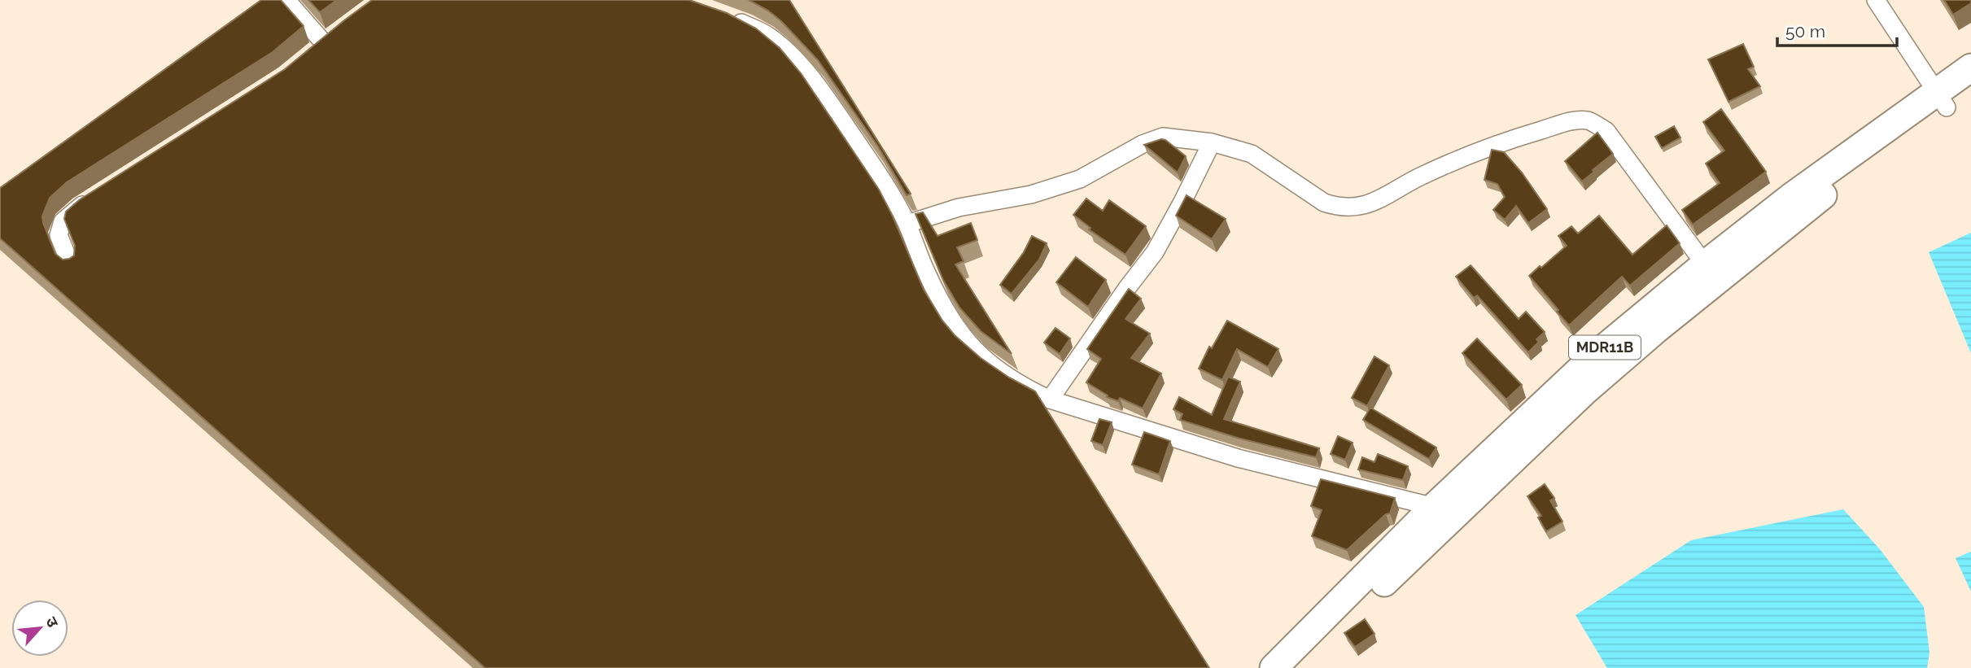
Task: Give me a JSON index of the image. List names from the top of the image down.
{
  "streets": {
    "main road": ["MDR11B"]
  },
  "scale_bar": "50 m",
  "north": "top right"
}
